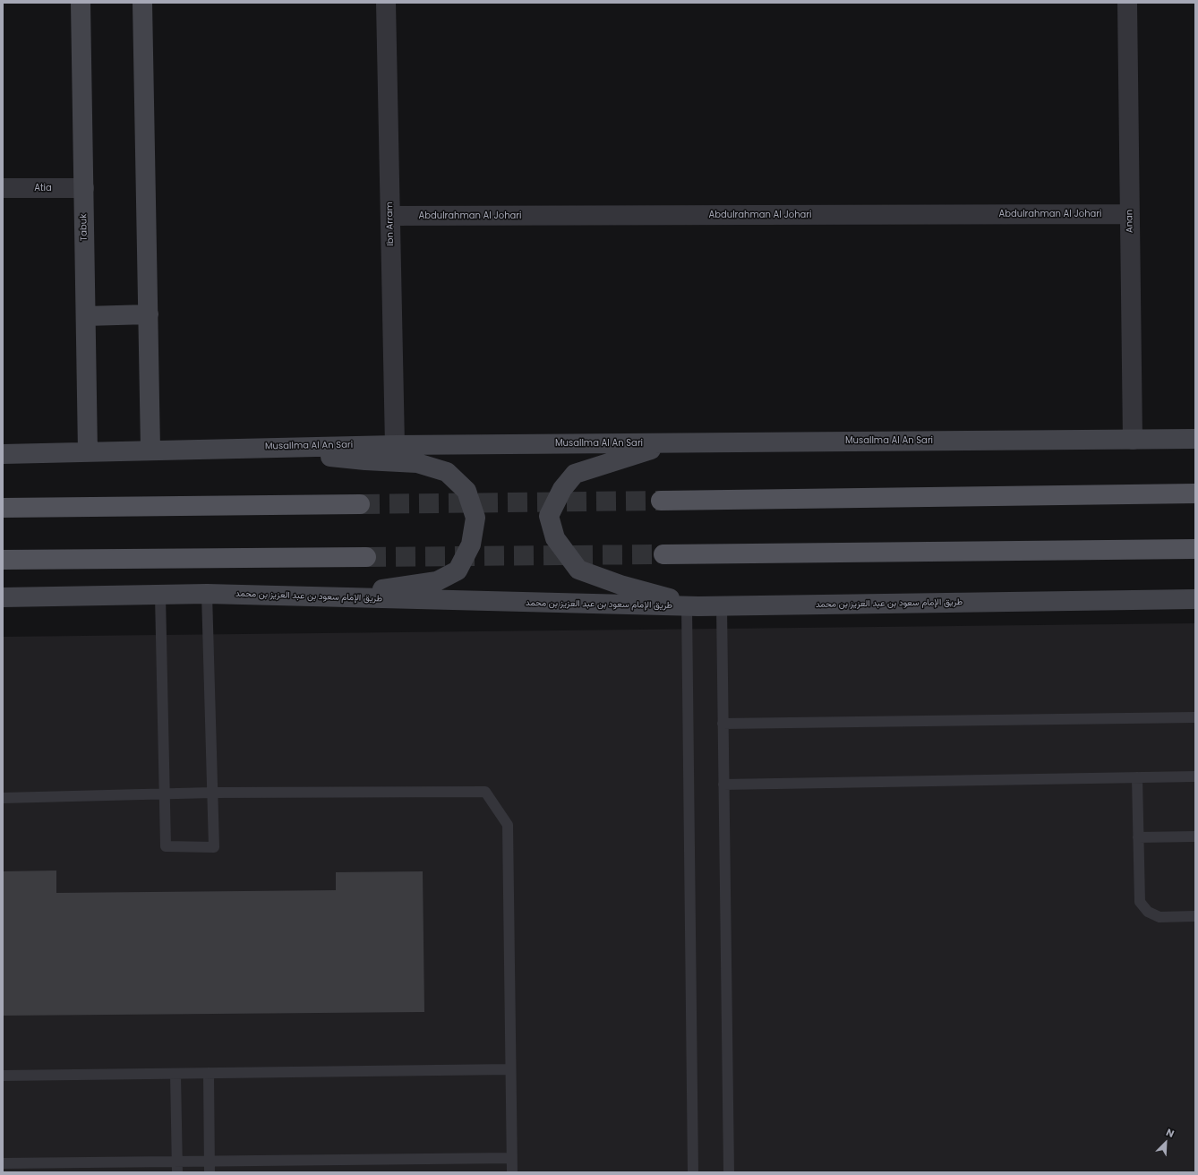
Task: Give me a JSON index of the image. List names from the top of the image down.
{
  "streets": {
    "street": [
      "Atia",
      "Abdulrahman Al Johari",
      "Anan",
      "Ibn Arram",
      "Tabuk",
      "Musallma Al An Sari",
      "طريق الإمام سعود بن عبد العزيز بن محمد"
    ]
  },
  "crossings": [
    ["Atia", "Tabuk"],
    ["Abdulrahman Al Johari", "Anan"],
    ["Abdulrahman Al Johari", "Ibn Arram"],
    ["Anan", "Musallma Al An Sari"],
    ["Ibn Arram", "Musallma Al An Sari"],
    ["Tabuk", "Musallma Al An Sari"]
  ],
  "north": "top right"
}
